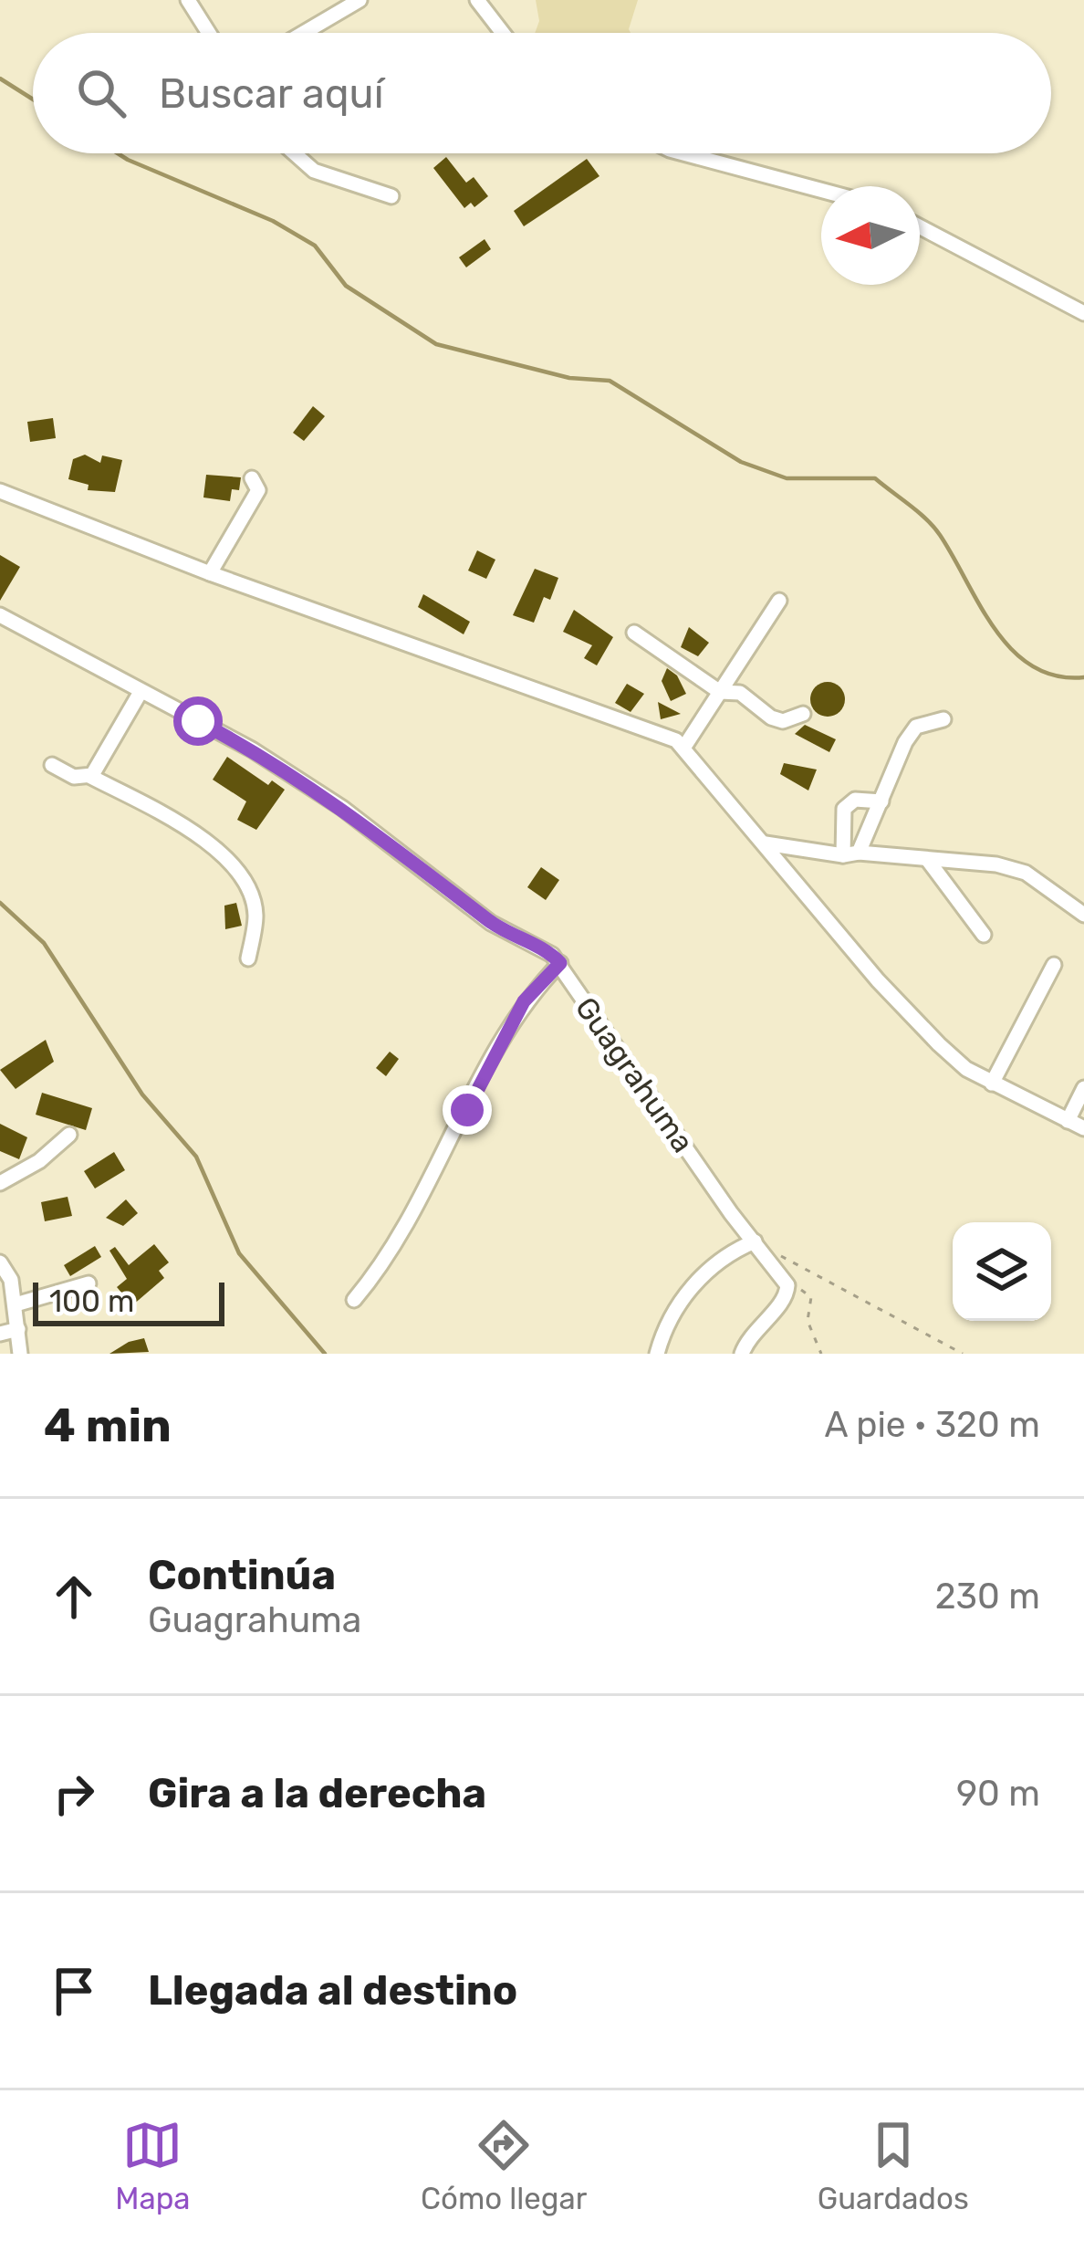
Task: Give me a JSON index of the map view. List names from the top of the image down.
{
  "streets": {
    "street": ["Guagrahuma"]
  },
  "scale_bar": "100 m",
  "north": "left",
  "page": {
    "search": "Buscar aquí",
    "scale": "100 m",
    "heading": ["4 min", "A pie · 320 m"],
    "list": [
      ["Continúa", "Guagrahuma", "230 m"],
      ["Gira a la derecha", "90 m"],
      "Llegada al destino"
    ],
    "nav": ["Mapa", "Cómo llegar", "Guardados"]
  }
}
